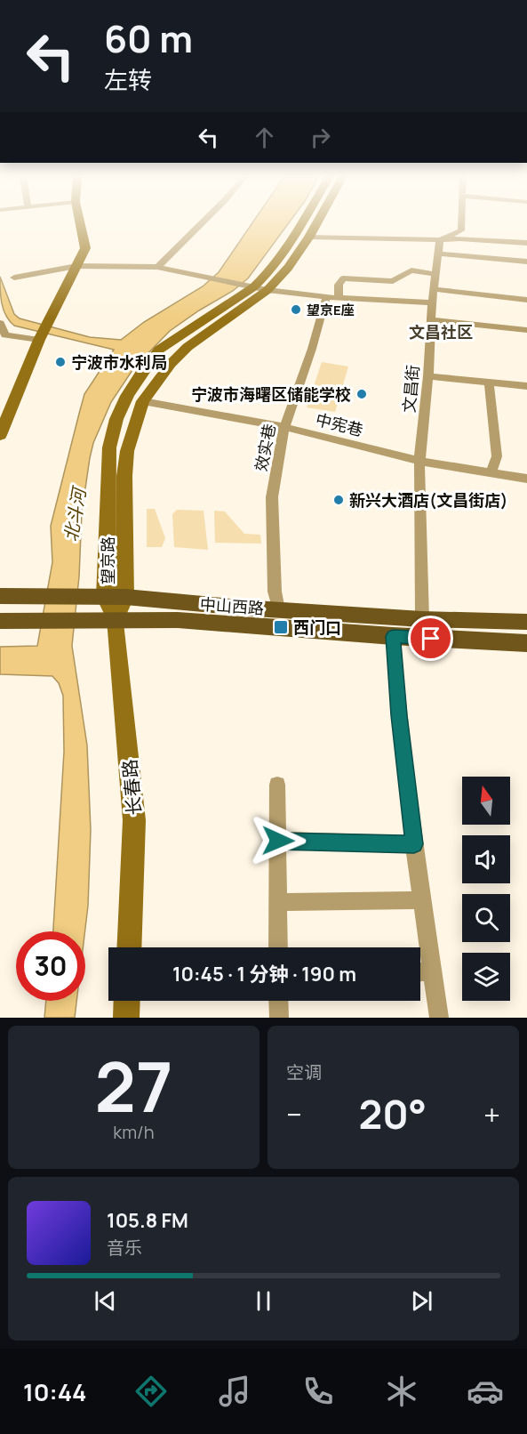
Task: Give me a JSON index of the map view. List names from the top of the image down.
{
  "streets": {
    "main road": ["望京路", "中山西路", "长春路"],
    "street": ["文昌街", "中宪巷", "效实巷"]
  },
  "crossings": [
    ["文昌街", "中宪巷"],
    ["文昌街", "中山西路"],
    ["中宪巷", "效实巷"],
    ["中宪巷", "望京路"],
    ["效实巷", "中山西路"],
    ["望京路", "中山西路"],
    ["望京路", "长春路"],
    ["中山西路", "长春路"]
  ],
  "districts": ["文昌社区"],
  "water": ["北斗河"],
  "places": {
    "other": [
      "望京E座",
      "宁波市水利局",
      "宁波市海曙区储能学校",
      "新兴大酒店(文昌街店)"
    ],
    "transit": ["西门口"]
  },
  "north": "top",
  "page": {
    "turn": ["60 m", "左转"],
    "limit": "30",
    "trip": "10:45 · 1 分钟 · 190 m",
    "tile": [
      ["27", "km/h"],
      "空调"
    ],
    "heat": ["−", "20°", "+"],
    "song": ["105.8 FM", "音乐"],
    "tabs": "10:44"
  }
}
